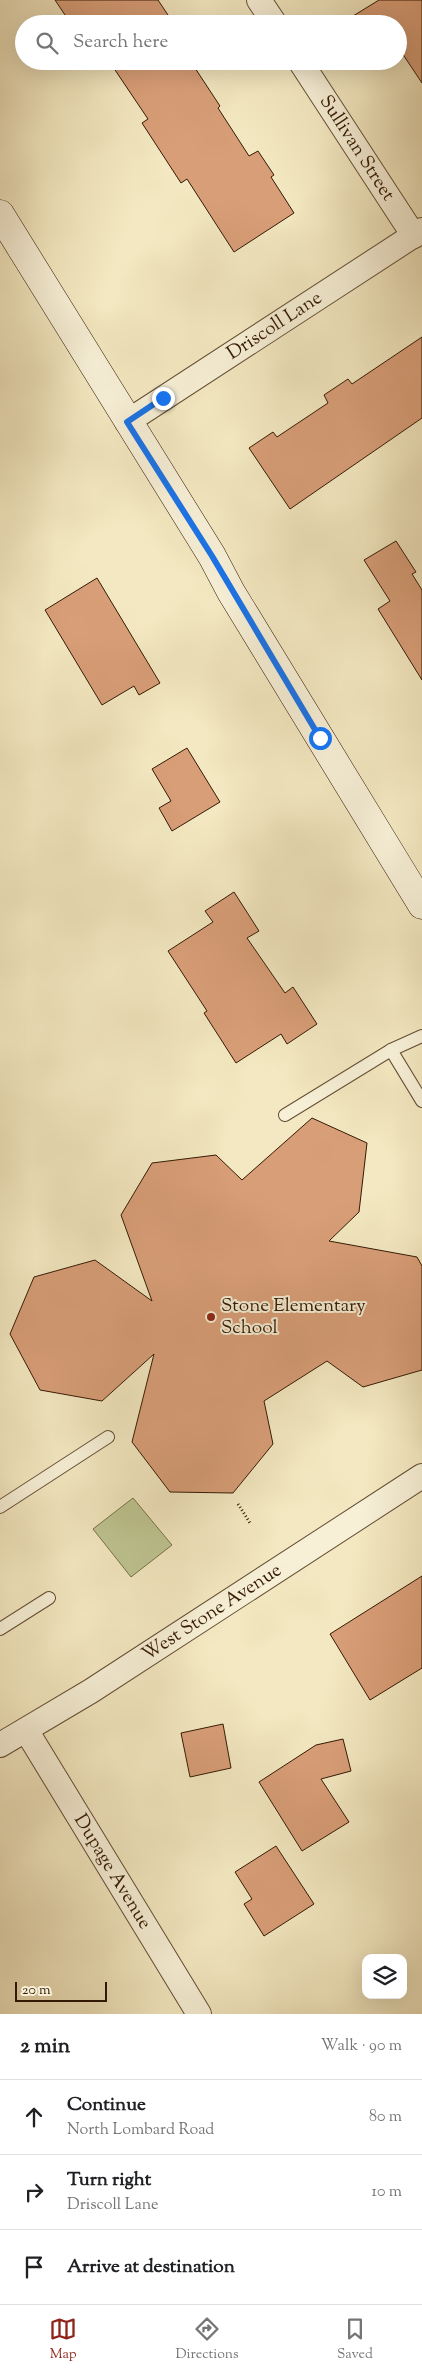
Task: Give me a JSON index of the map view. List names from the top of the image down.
{
  "streets": {
    "street": [
      "Sullivan Street",
      "Driscoll Lane",
      "West Stone Avenue",
      "Dupage Avenue"
    ]
  },
  "crossings": [
    ["Sullivan Street", "Driscoll Lane"],
    ["West Stone Avenue", "Dupage Avenue"]
  ],
  "places": ["Stone Elementary School"],
  "scale_bar": "20 m",
  "page": {
    "search": "Search here",
    "scale": "20 m",
    "heading": ["2 min", "Walk · 90 m"],
    "list": [
      ["Continue", "North Lombard Road", "80 m"],
      ["Turn right", "Driscoll Lane", "10 m"],
      "Arrive at destination"
    ],
    "nav": ["Map", "Directions", "Saved"]
  }
}
